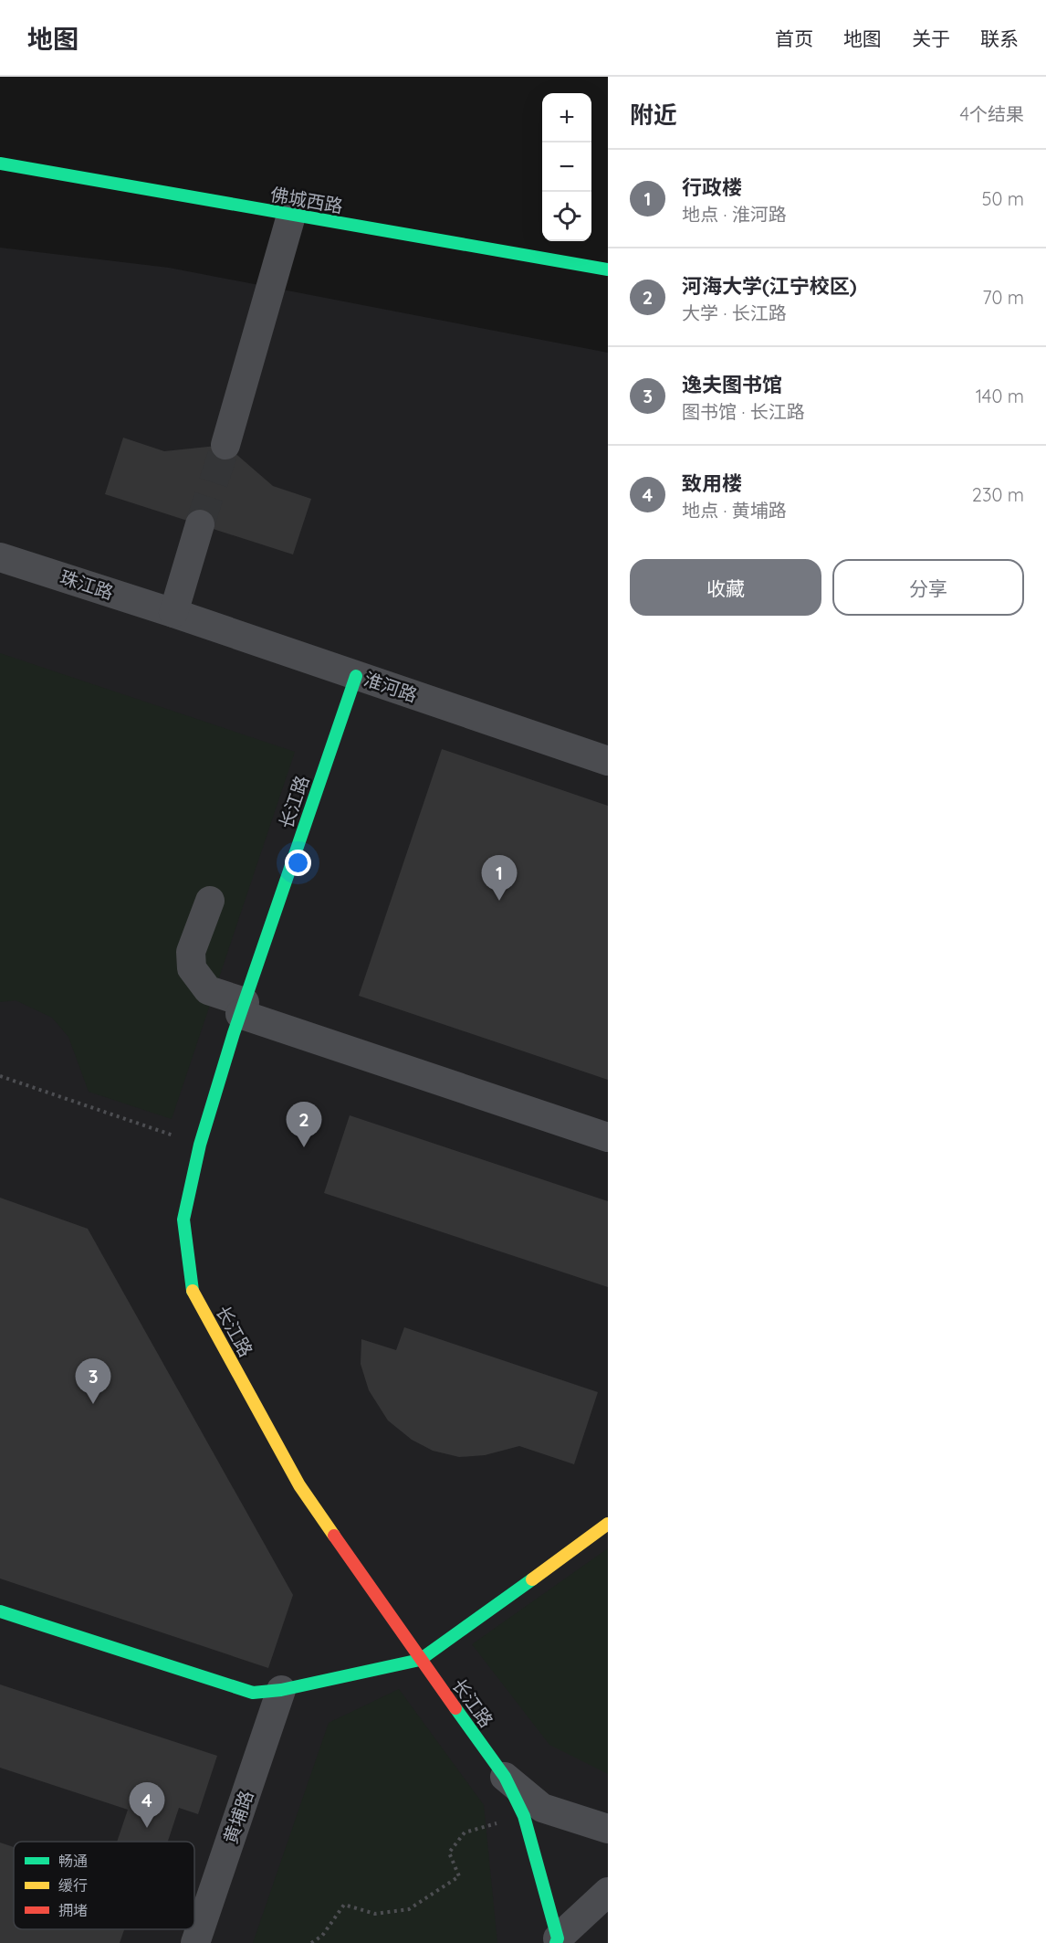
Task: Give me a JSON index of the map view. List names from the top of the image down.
{
  "streets": {
    "street": [
      "佛城西路",
      "珠江路",
      "淮河路",
      "长江路",
      "黄埔路"
    ]
  },
  "crossings": [
    ["珠江路", "淮河路"],
    ["淮河路", "长江路"]
  ],
  "legend": ["畅通", "缓行", "拥堵"],
  "page": {
    "header": "地图",
    "nav": [
      "首页",
      "地图",
      "关于",
      "联系"
    ],
    "heading": ["附近", "4个结果"],
    "map_buttons": ["+", "−"],
    "list": [
      {
        "mark": "1",
        "name": "行政楼",
        "note": "地点 · 淮河路",
        "value": "50 m"
      },
      {
        "mark": "2",
        "name": "河海大学(江宁校区)",
        "note": "大学 · 长江路",
        "value": "70 m"
      },
      {
        "mark": "3",
        "name": "逸夫图书馆",
        "note": "图书馆 · 长江路",
        "value": "140 m"
      },
      {
        "mark": "4",
        "name": "致用楼",
        "note": "地点 · 黄埔路",
        "value": "230 m"
      }
    ],
    "buttons": ["收藏", "分享"],
    "pins": [
      "1",
      "2",
      "3",
      "4"
    ]
  }
}
